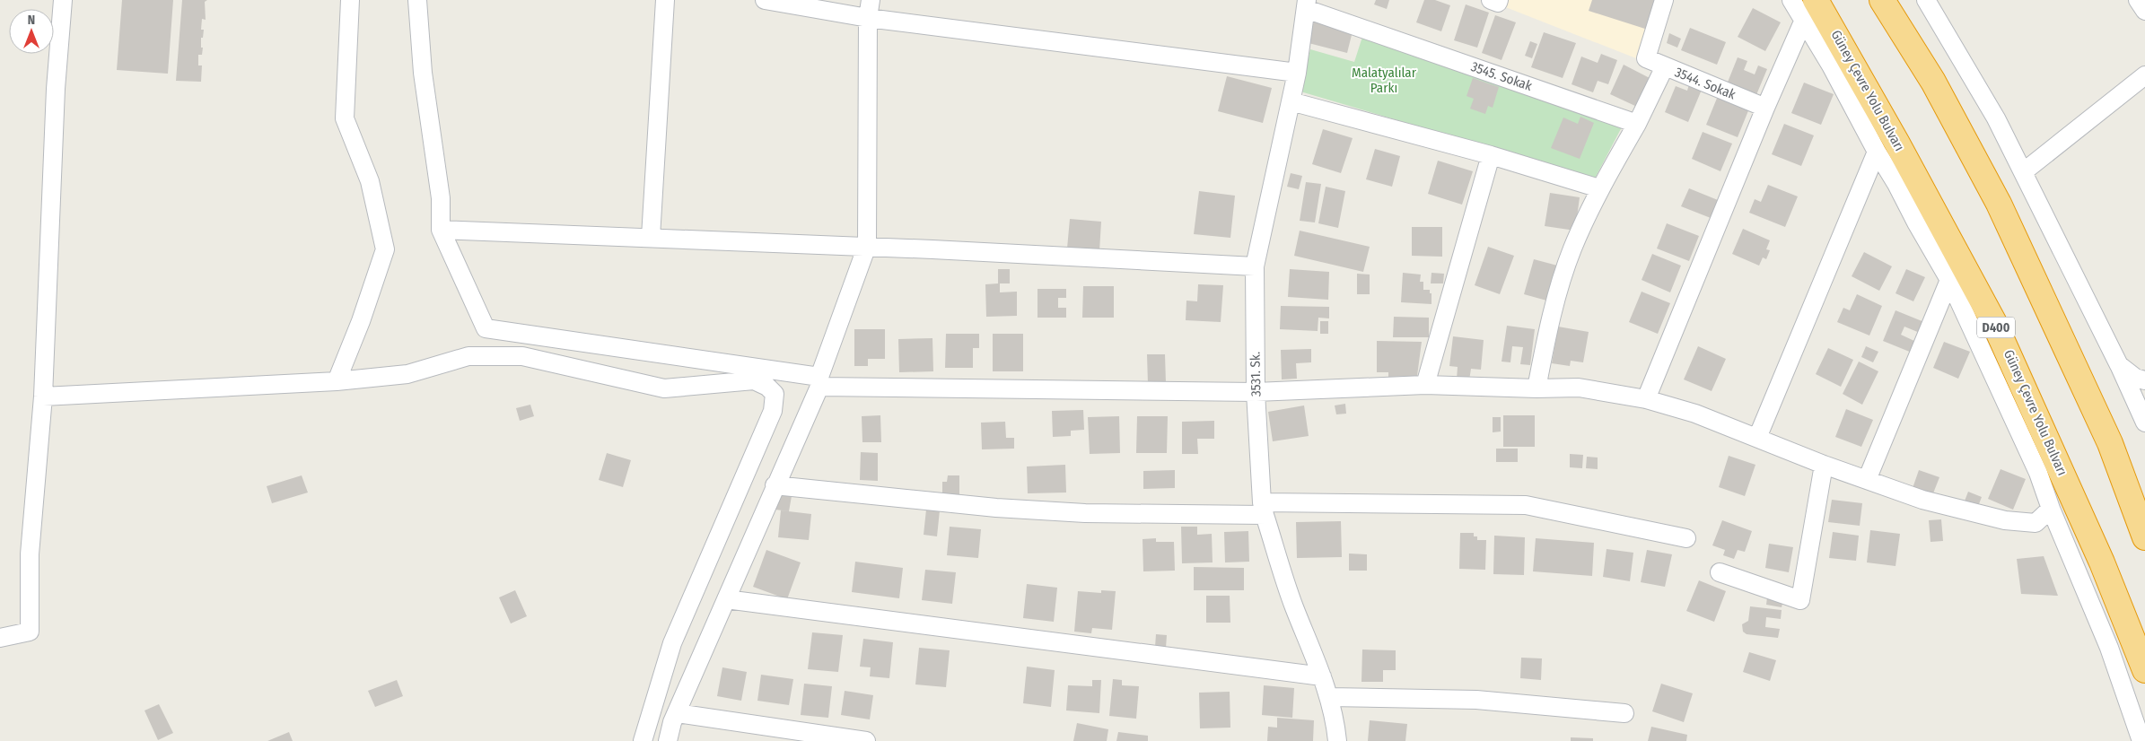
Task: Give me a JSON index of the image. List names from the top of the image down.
{
  "streets": {
    "highway": ["Güney Çevre Yolu Bulvarı", "D400"],
    "street": ["3545. Sokak", "3544. Sokak", "3531. Sk."]
  },
  "crossings": [
    ["3545. Sokak", "3531. Sk."]
  ],
  "parks": ["Malatyalılar Parkı"],
  "north": "top"
}
